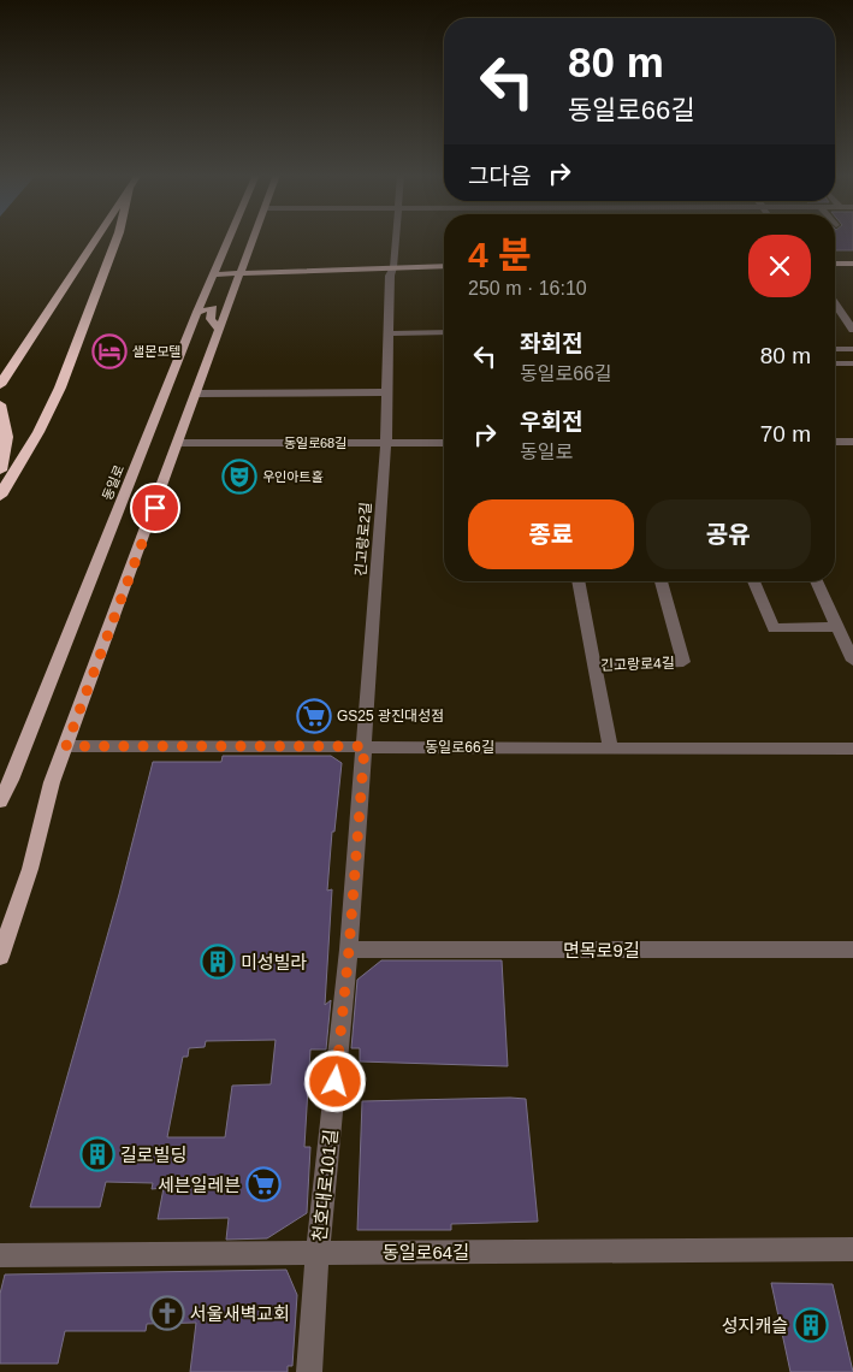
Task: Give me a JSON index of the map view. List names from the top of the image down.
{
  "streets": {
    "main road": ["동일로"],
    "street": [
      "동일로68길",
      "긴고랑로2길",
      "긴고랑로4길",
      "동일로66길",
      "면목로9길",
      "천호대로101길",
      "동일로64길"
    ]
  },
  "crossings": [
    ["동일로68길", "긴고랑로2길"],
    ["긴고랑로2길", "동일로66길"],
    ["긴고랑로2길", "천호대로101길"],
    ["긴고랑로4길", "동일로66길"],
    ["동일로66길", "천호대로101길"],
    ["면목로9길", "천호대로101길"],
    ["천호대로101길", "동일로64길"]
  ],
  "places": {
    "hotel": ["샐몬모텔"],
    "theatre": ["우인아트홀"],
    "supermarket": ["GS25 광진대성점", "세븐일레븐"],
    "building": ["미성빌라", "길로빌딩", "성지캐슬"],
    "church": ["서울새벽교회"]
  },
  "page": {
    "turn": ["80 m", "동일로66길"],
    "then": "그다음",
    "heading": ["4 분", "250 m · 16:10"],
    "list": [
      {
        "name": "좌회전",
        "note": "동일로66길",
        "value": "80 m"
      },
      {
        "name": "우회전",
        "note": "동일로",
        "value": "70 m"
      }
    ],
    "buttons": ["종료", "공유"]
  }
}
